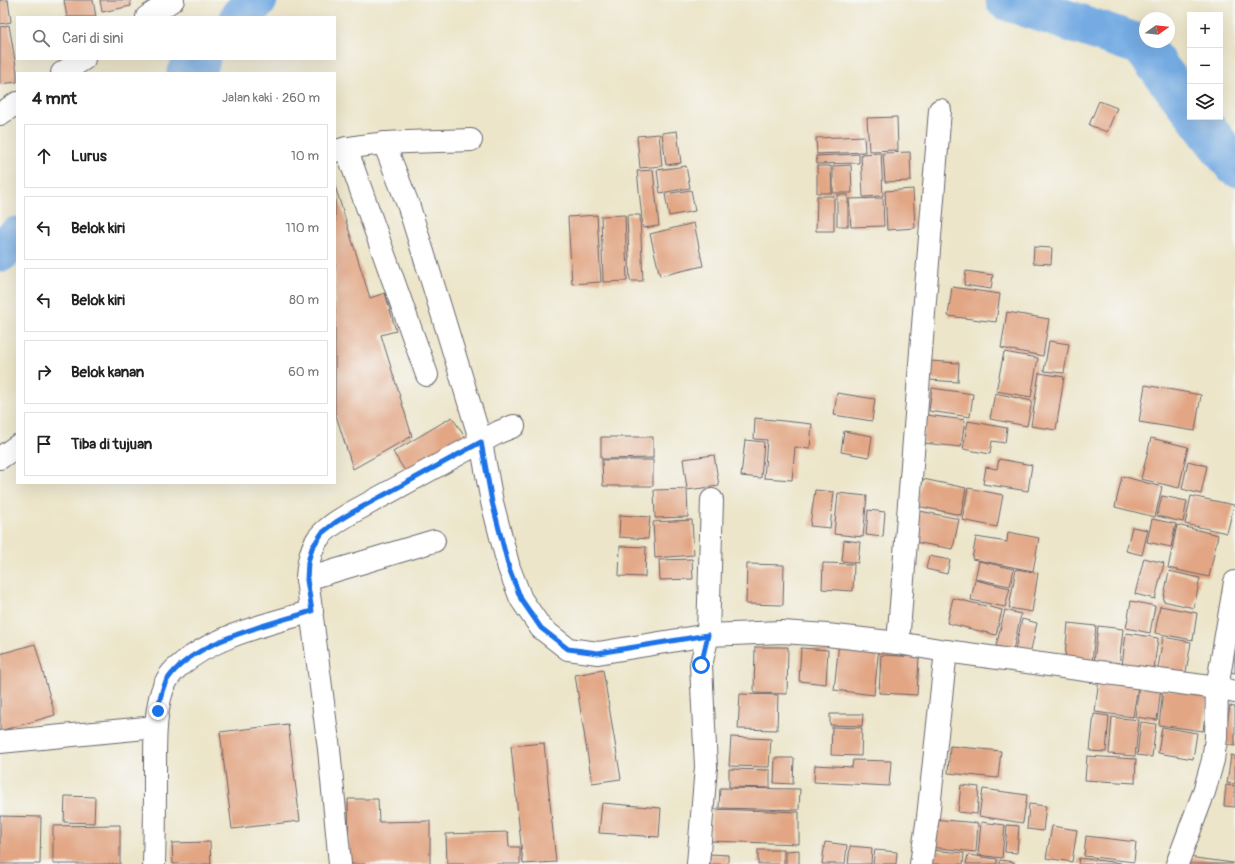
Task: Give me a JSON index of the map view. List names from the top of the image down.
{
  "north": "right",
  "page": {
    "map_buttons": ["+", "−"],
    "search": "Cari di sini",
    "heading": ["4 mnt", "Jalan kaki · 260 m"],
    "list": [
      ["Lurus", "10 m"],
      ["Belok kiri", "110 m"],
      ["Belok kiri", "80 m"],
      ["Belok kanan", "60 m"],
      "Tiba di tujuan"
    ]
  }
}
